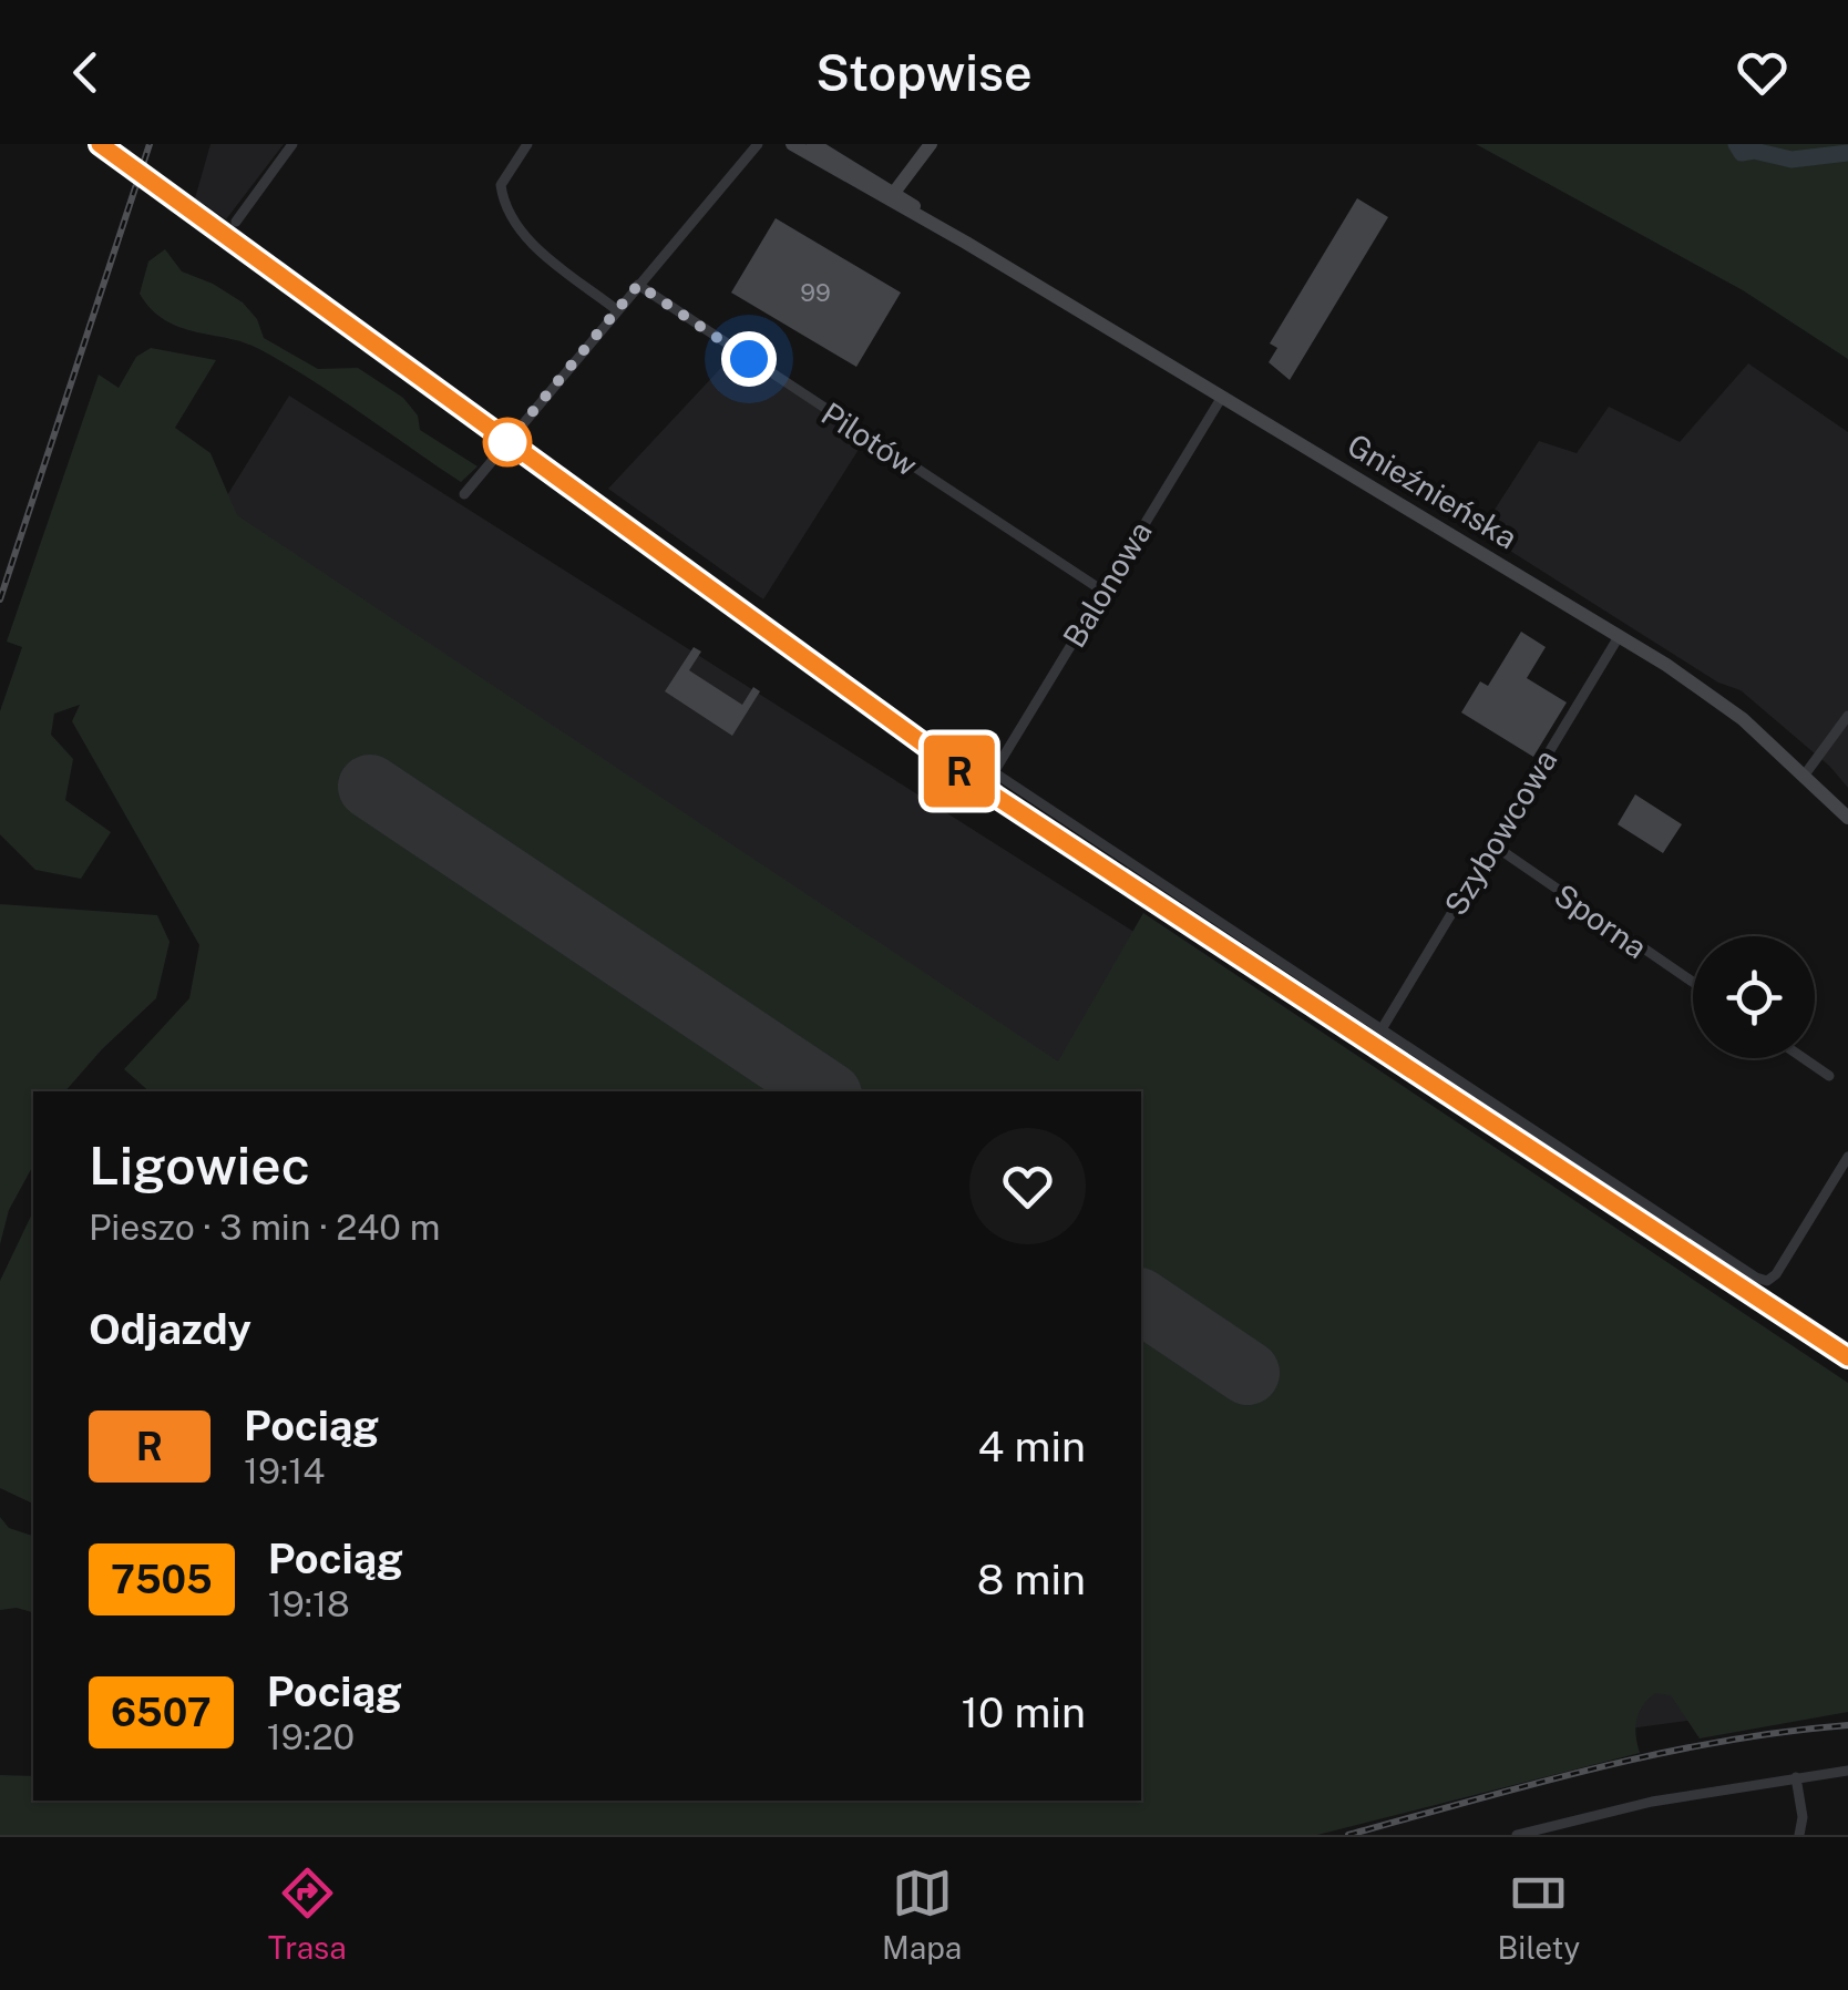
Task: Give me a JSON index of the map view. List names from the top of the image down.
{
  "streets": {
    "main road": ["Gnieźnieńska"],
    "street": [
      "Pilotów",
      "Balonowa",
      "Szybowcowa",
      "Sporna"
    ]
  },
  "crossings": [
    ["Pilotów", "Balonowa"],
    ["Gnieźnieńska", "Balonowa"],
    ["Gnieźnieńska", "Szybowcowa"],
    ["Balonowa", "Szybowcowa"],
    ["Szybowcowa", "Sporna"]
  ],
  "house_numbers": ["99"],
  "page": {
    "header": "Stopwise",
    "on_map": "R",
    "heading": [
      ["Ligowiec", "Pieszo · 3 min · 240 m"],
      "Odjazdy"
    ],
    "list": [
      {
        "mark": "R",
        "name": "Pociąg",
        "note": "19:14",
        "value": "4 min"
      },
      {
        "mark": "7505",
        "name": "Pociąg",
        "note": "19:18",
        "value": "8 min"
      },
      {
        "mark": "6507",
        "name": "Pociąg",
        "note": "19:20",
        "value": "10 min"
      }
    ],
    "tabs": ["Trasa", "Mapa", "Bilety"]
  }
}
